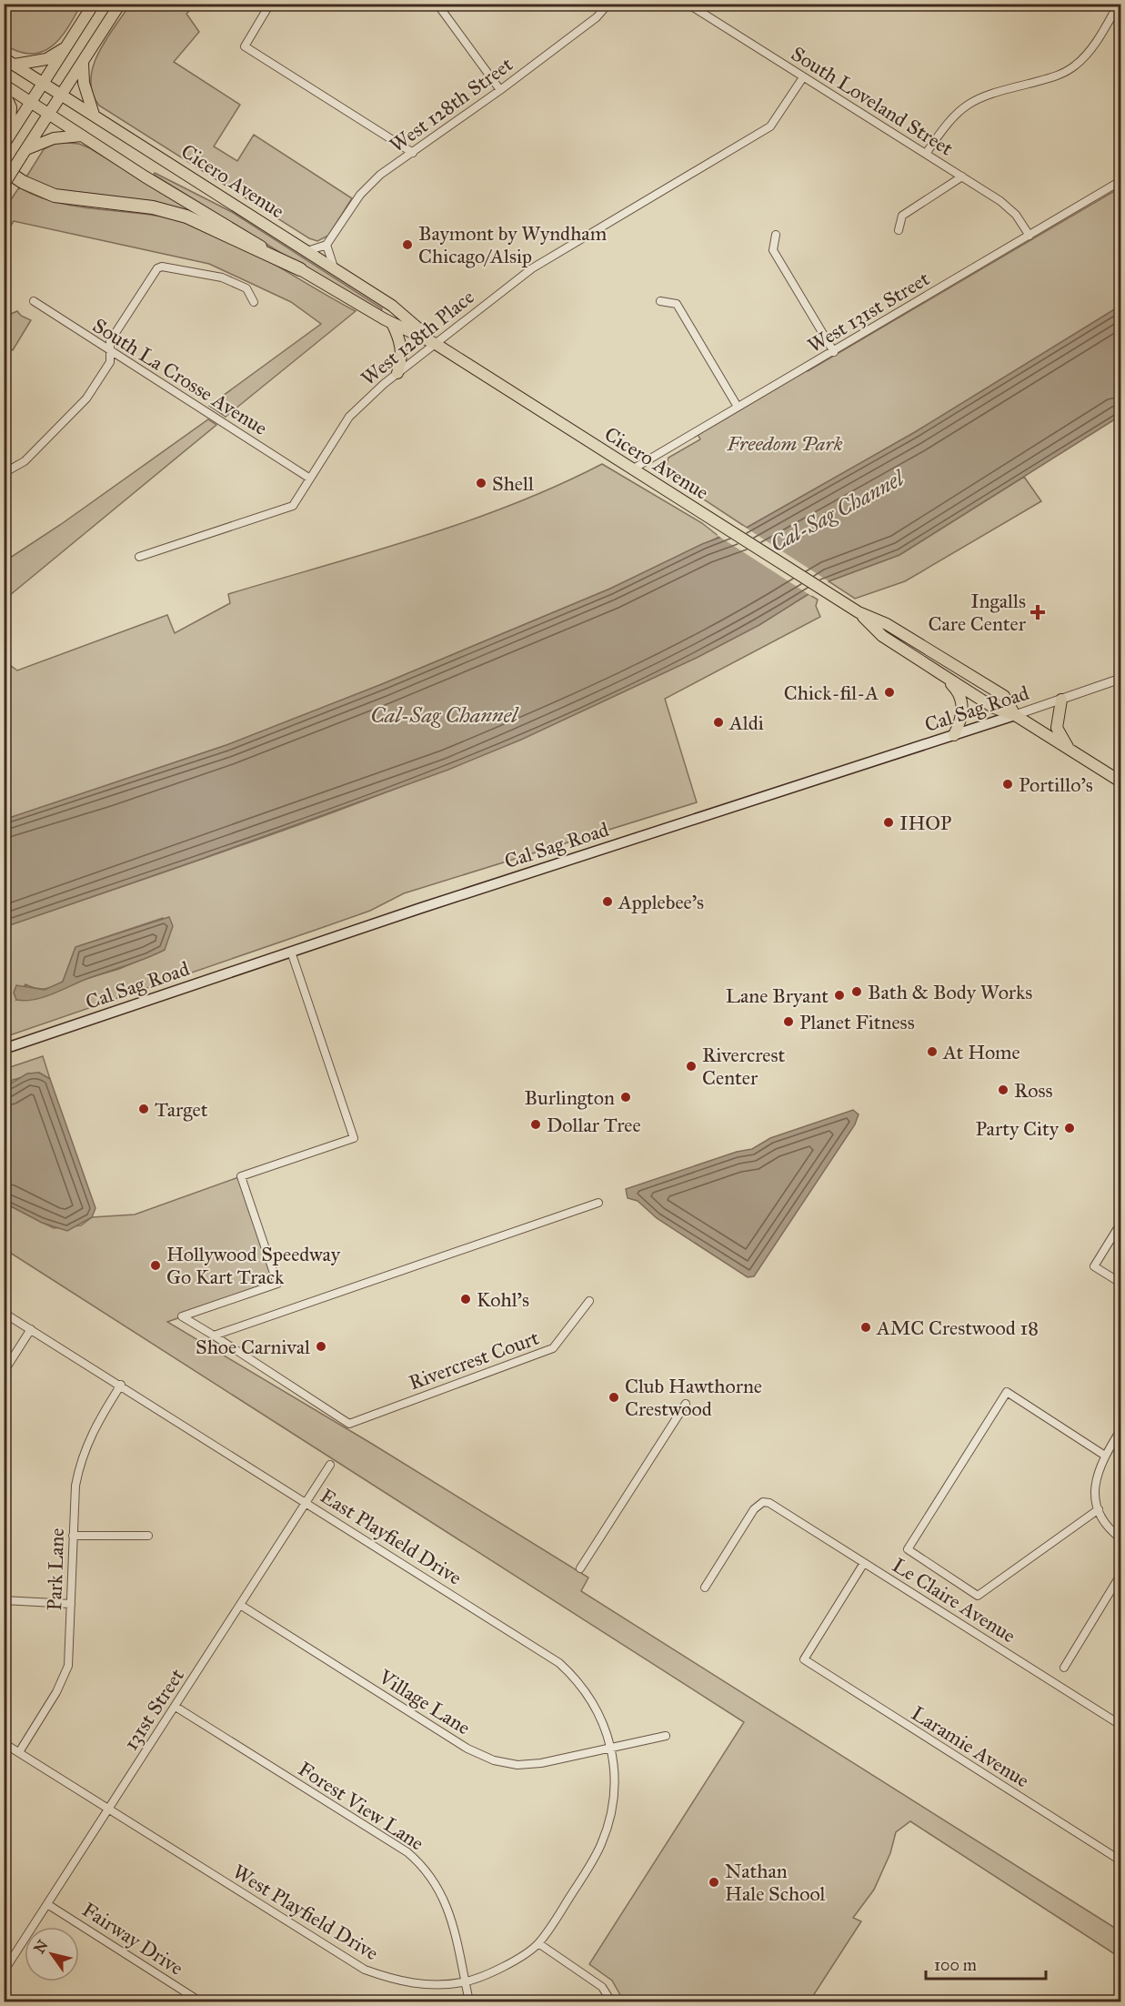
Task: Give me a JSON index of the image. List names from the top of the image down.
{
  "streets": {
    "main road": ["Cicero Avenue", "Cal Sag Road"],
    "street": [
      "South Loveland Street",
      "West 128th Street",
      "West 131st Street",
      "West 128th Place",
      "South La Crosse Avenue",
      "Rivercrest Court",
      "East Playfield Drive",
      "Park Lane",
      "Le Claire Avenue",
      "Village Lane",
      "131st Street",
      "Laramie Avenue",
      "Forest View Lane",
      "West Playfield Drive",
      "Fairway Drive"
    ]
  },
  "crossings": [
    ["South Loveland Street", "West 131st Street"],
    ["South Loveland Street", "West 128th Place"],
    ["Cicero Avenue", "West 131st Street"],
    ["Cicero Avenue", "West 128th Place"],
    ["Cicero Avenue", "Cal Sag Road"],
    ["West 128th Place", "South La Crosse Avenue"],
    ["East Playfield Drive", "Park Lane"],
    ["East Playfield Drive", "Village Lane"],
    ["East Playfield Drive", "131st Street"],
    ["East Playfield Drive", "West Playfield Drive"],
    ["Park Lane", "West Playfield Drive"],
    ["Le Claire Avenue", "Laramie Avenue"],
    ["Village Lane", "131st Street"],
    ["131st Street", "Forest View Lane"],
    ["131st Street", "West Playfield Drive"],
    ["131st Street", "Fairway Drive"],
    ["Forest View Lane", "West Playfield Drive"]
  ],
  "water": ["Cal-Sag Channel"],
  "parks": ["Freedom Park"],
  "places": {
    "other": [
      "Baymont by Wyndham Chicago/Alsip",
      "Shell",
      "Chick-fil-A",
      "Aldi",
      "Portillo's",
      "IHOP",
      "Applebee's",
      "Bath & Body Works",
      "Lane Bryant",
      "Planet Fitness",
      "At Home",
      "Rivercrest Center",
      "Ross",
      "Burlington",
      "Target",
      "Dollar Tree",
      "Party City",
      "Hollywood Speedway Go Kart Track",
      "Kohl's",
      "AMC Crestwood 18",
      "Shoe Carnival",
      "Club Hawthorne Crestwood",
      "Nathan Hale School"
    ],
    "health": ["Ingalls Care Center"]
  },
  "scale_bar": "100 m",
  "north": "top left"
}
